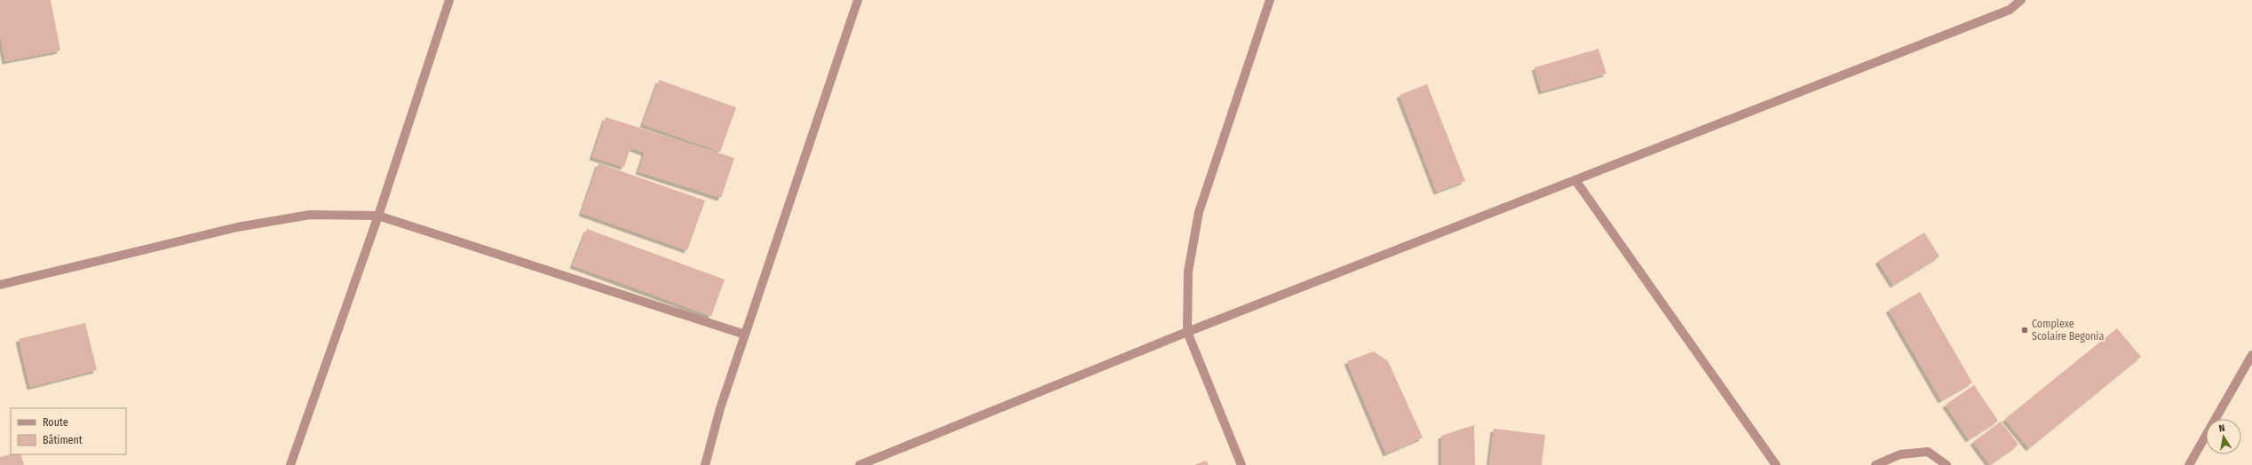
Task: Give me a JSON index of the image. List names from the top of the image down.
{
  "places": ["Complexe Scolaire Begonia"],
  "legend": ["Route", "Bâtiment"],
  "north": "top"
}
